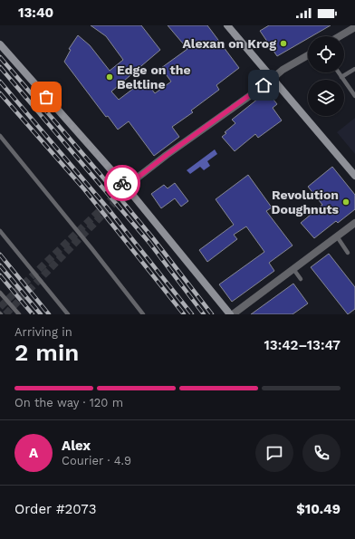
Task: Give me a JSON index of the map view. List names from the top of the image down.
{
  "places": ["Alexan on Krog", "Edge on the Beltline", "Revolution Doughnuts"],
  "page": {
    "status": "13:40",
    "heading": ["2 min", "Arriving in", "13:42–13:47"],
    "panel": [
      "Alex",
      "Courier · 4.9",
      "Order #2073",
      "$10.49"
    ],
    "bar": "On the way · 120 m",
    "round": "A"
  }
}
